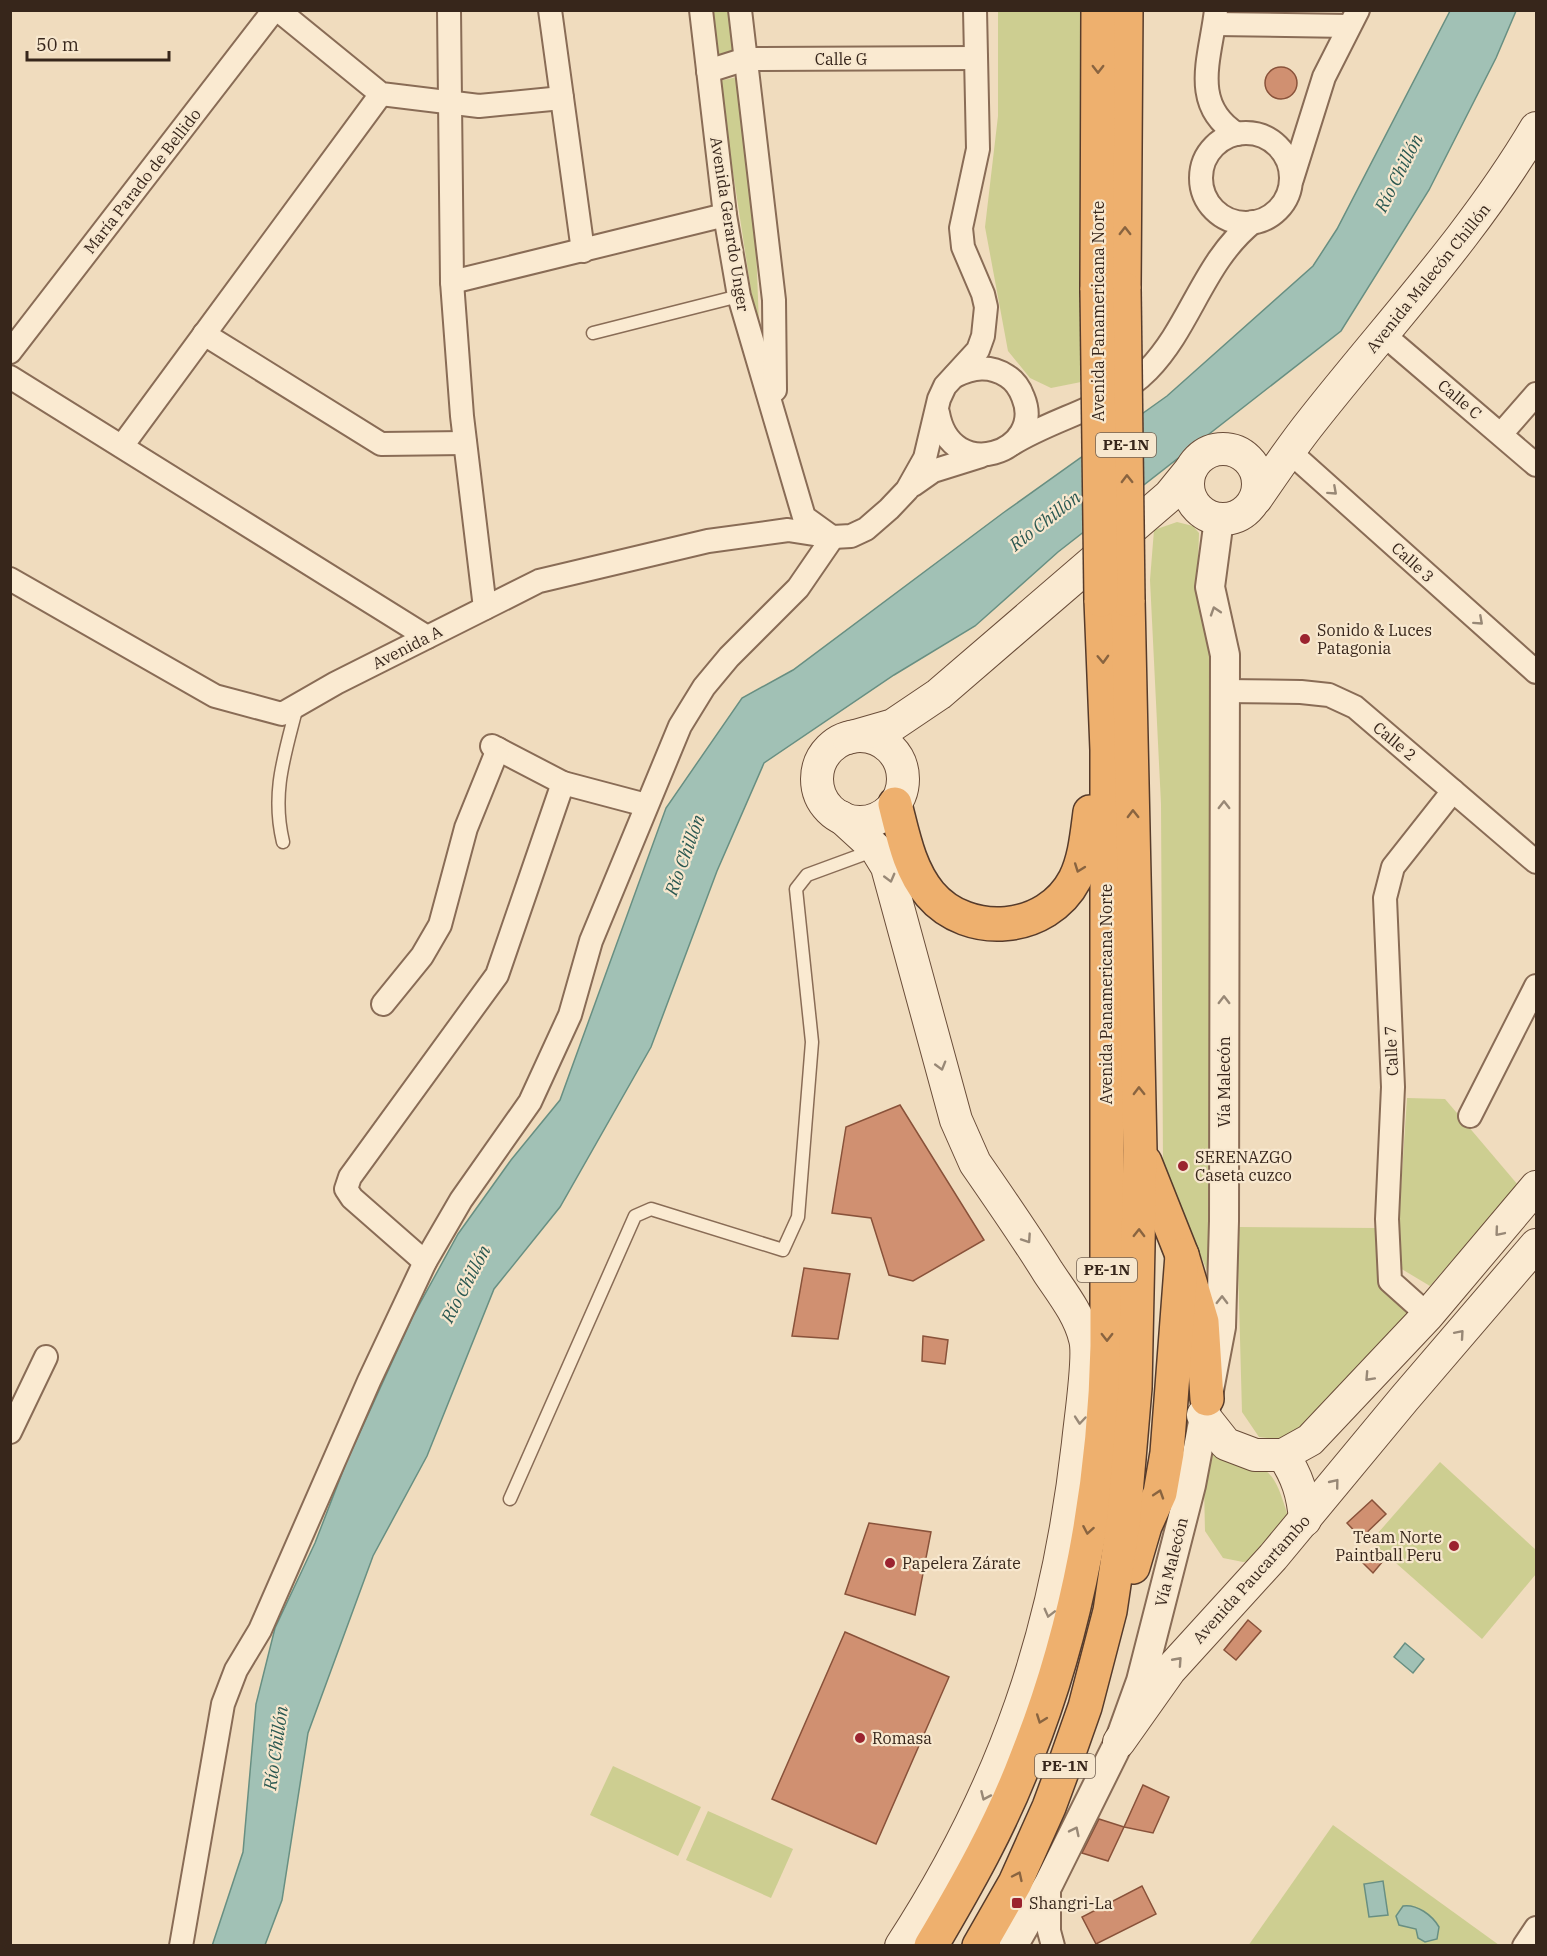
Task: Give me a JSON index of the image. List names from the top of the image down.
{
  "streets": {
    "highway": ["Avenida Panamericana Norte", "PE-1N"],
    "main road": ["Avenida Malecón Chillón", "Avenida Paucartambo"],
    "street": [
      "Calle G",
      "María Parado de Bellido",
      "Avenida Gerardo Unger",
      "Calle C",
      "Calle 3",
      "Avenida A",
      "Calle 2",
      "Calle 7",
      "Vía Malecón"
    ]
  },
  "crossings": [
    ["Calle G", "Avenida Gerardo Unger"],
    ["Avenida Gerardo Unger", "Avenida A"],
    ["Avenida Malecón Chillón", "Calle C"],
    ["Avenida Malecón Chillón", "Calle 3"],
    ["Avenida Malecón Chillón", "Vía Malecón"],
    ["Calle 2", "Calle 7"],
    ["Calle 2", "Vía Malecón"],
    ["Vía Malecón", "Avenida Paucartambo"]
  ],
  "one_way": ["Calle 3", "Vía Malecón"],
  "water": ["Río Chillón"],
  "places": {
    "other": [
      "Sonido & Luces Patagonia",
      "SERENAZGO Caseta cuzco",
      "Team Norte Paintball Peru",
      "Papelera Zárate",
      "Romasa"
    ],
    "transit": ["Shangri-La"]
  },
  "scale_bar": "50 m"
}
